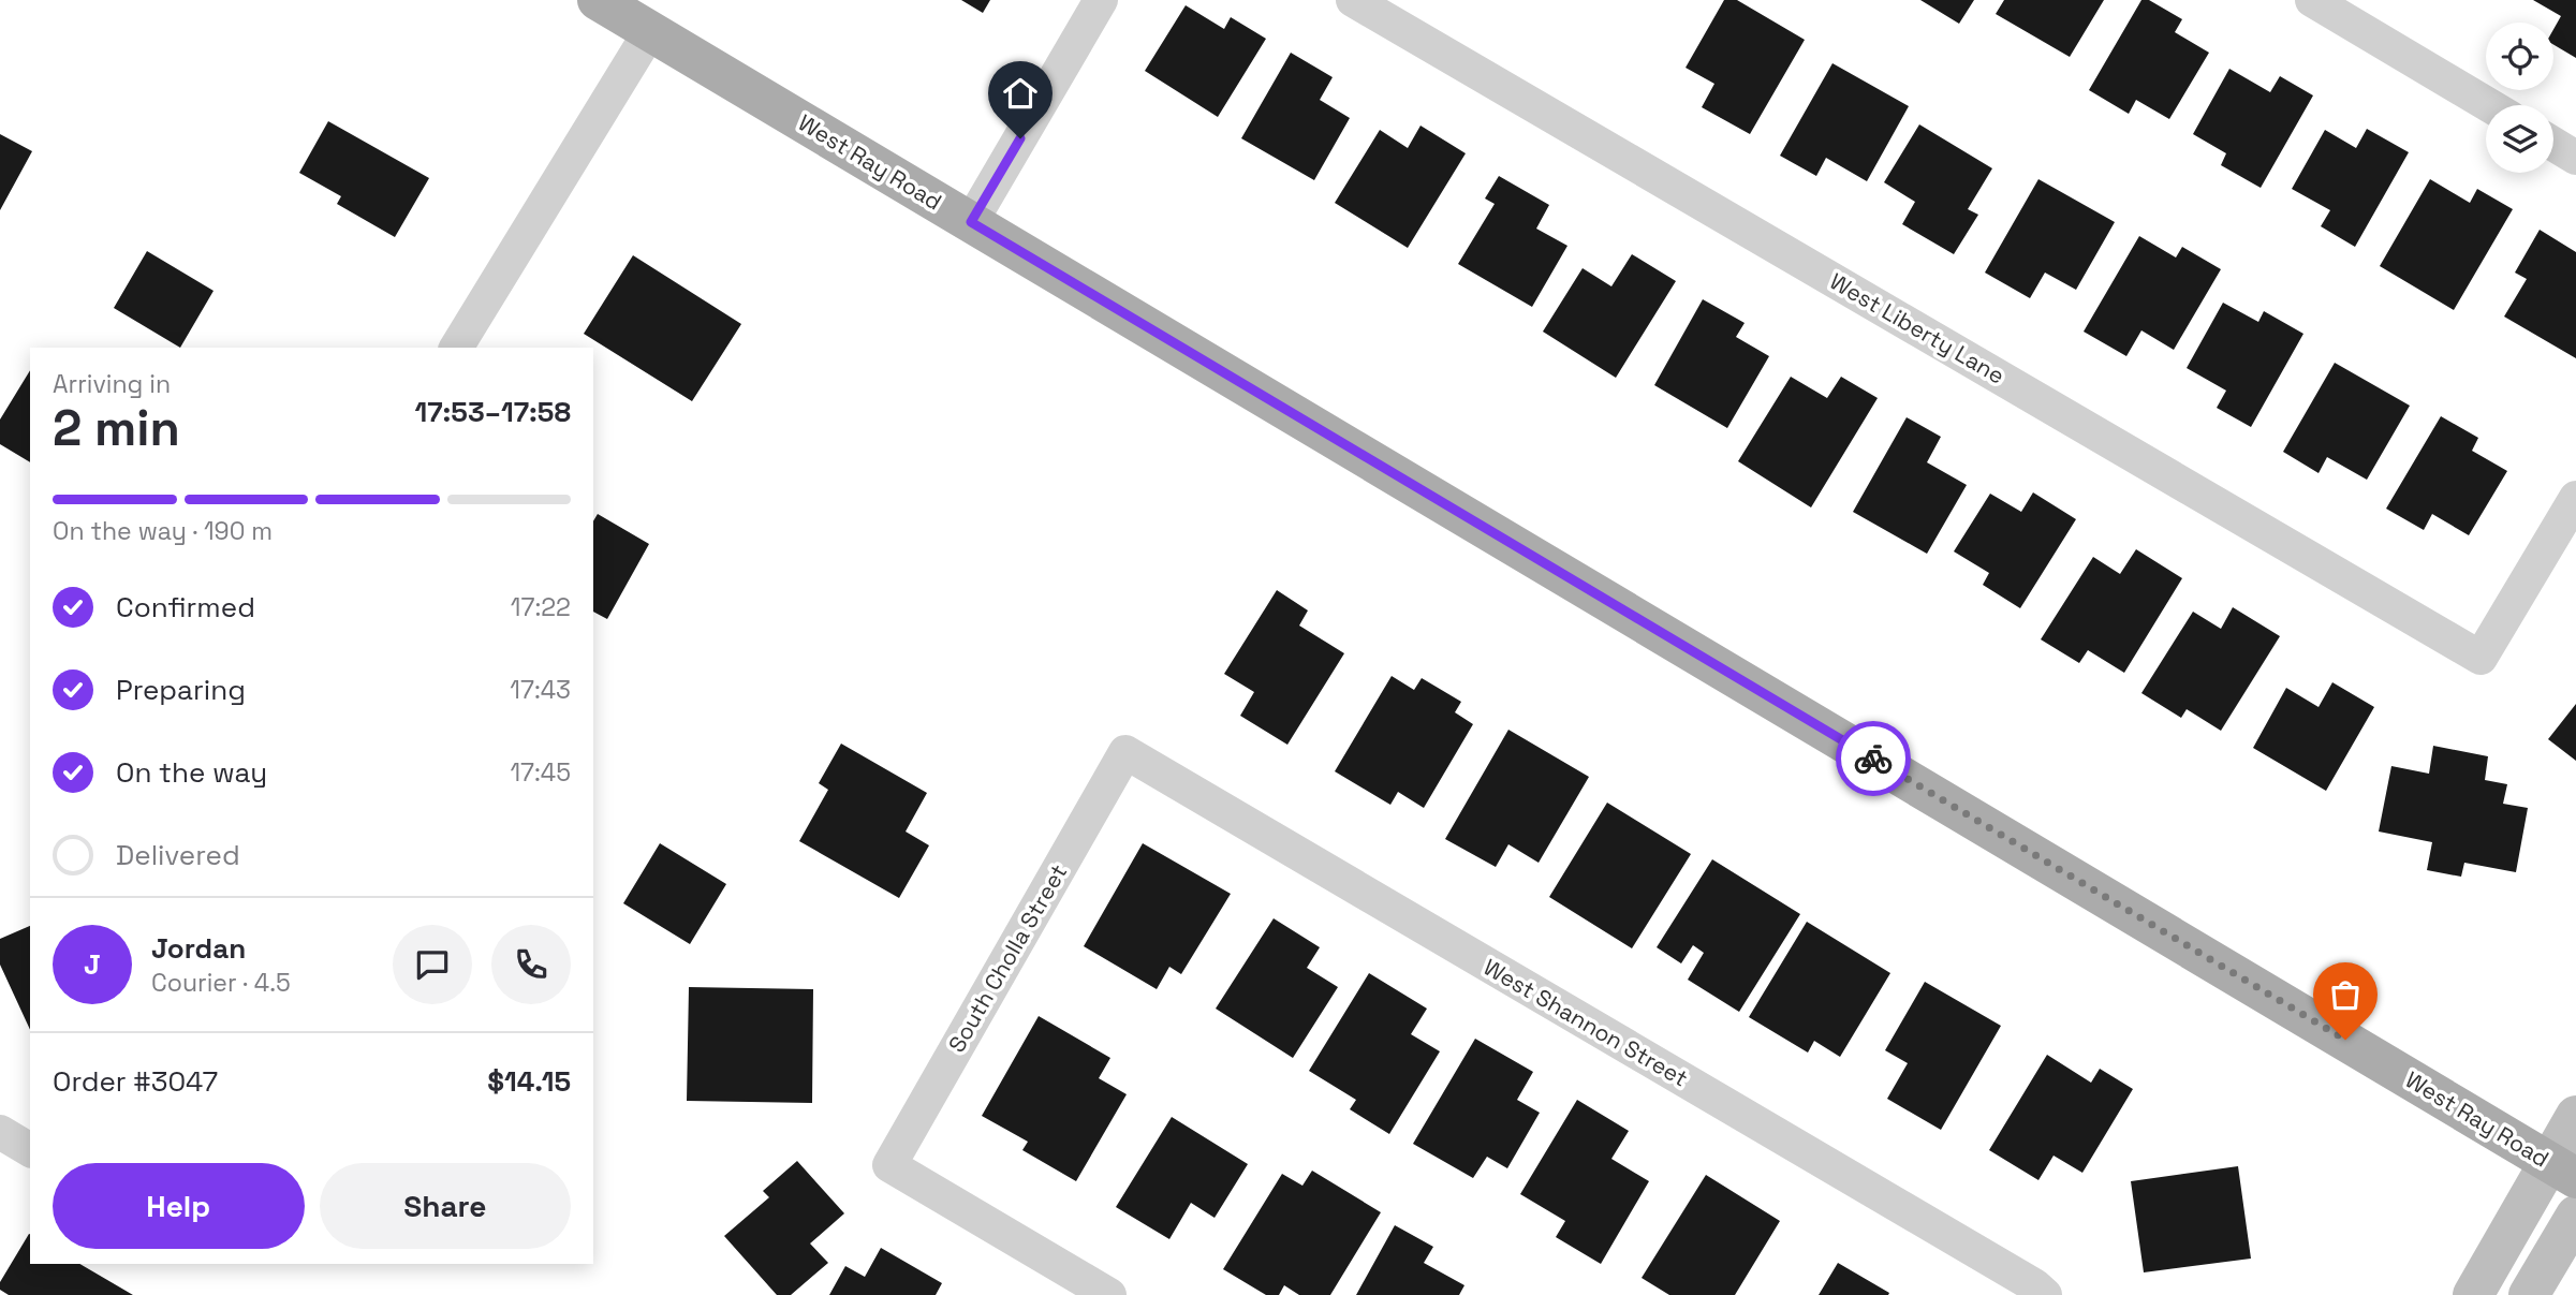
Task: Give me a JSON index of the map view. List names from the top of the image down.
{
  "streets": {
    "main road": ["West Ray Road"],
    "street": ["West Liberty Lane", "South Cholla Street", "West Shannon Street"]
  },
  "crossings": [
    ["South Cholla Street", "West Shannon Street"]
  ],
  "page": {
    "heading": ["2 min", "Arriving in", "17:53–17:58"],
    "panel": [
      "Jordan",
      "Courier · 4.5",
      "Order #3047",
      "$14.15"
    ],
    "bar": "On the way · 190 m",
    "list": [
      ["Confirmed", "17:22"],
      ["Preparing", "17:43"],
      ["On the way", "17:45"],
      "Delivered"
    ],
    "round": "J",
    "buttons": ["Help", "Share"]
  }
}
